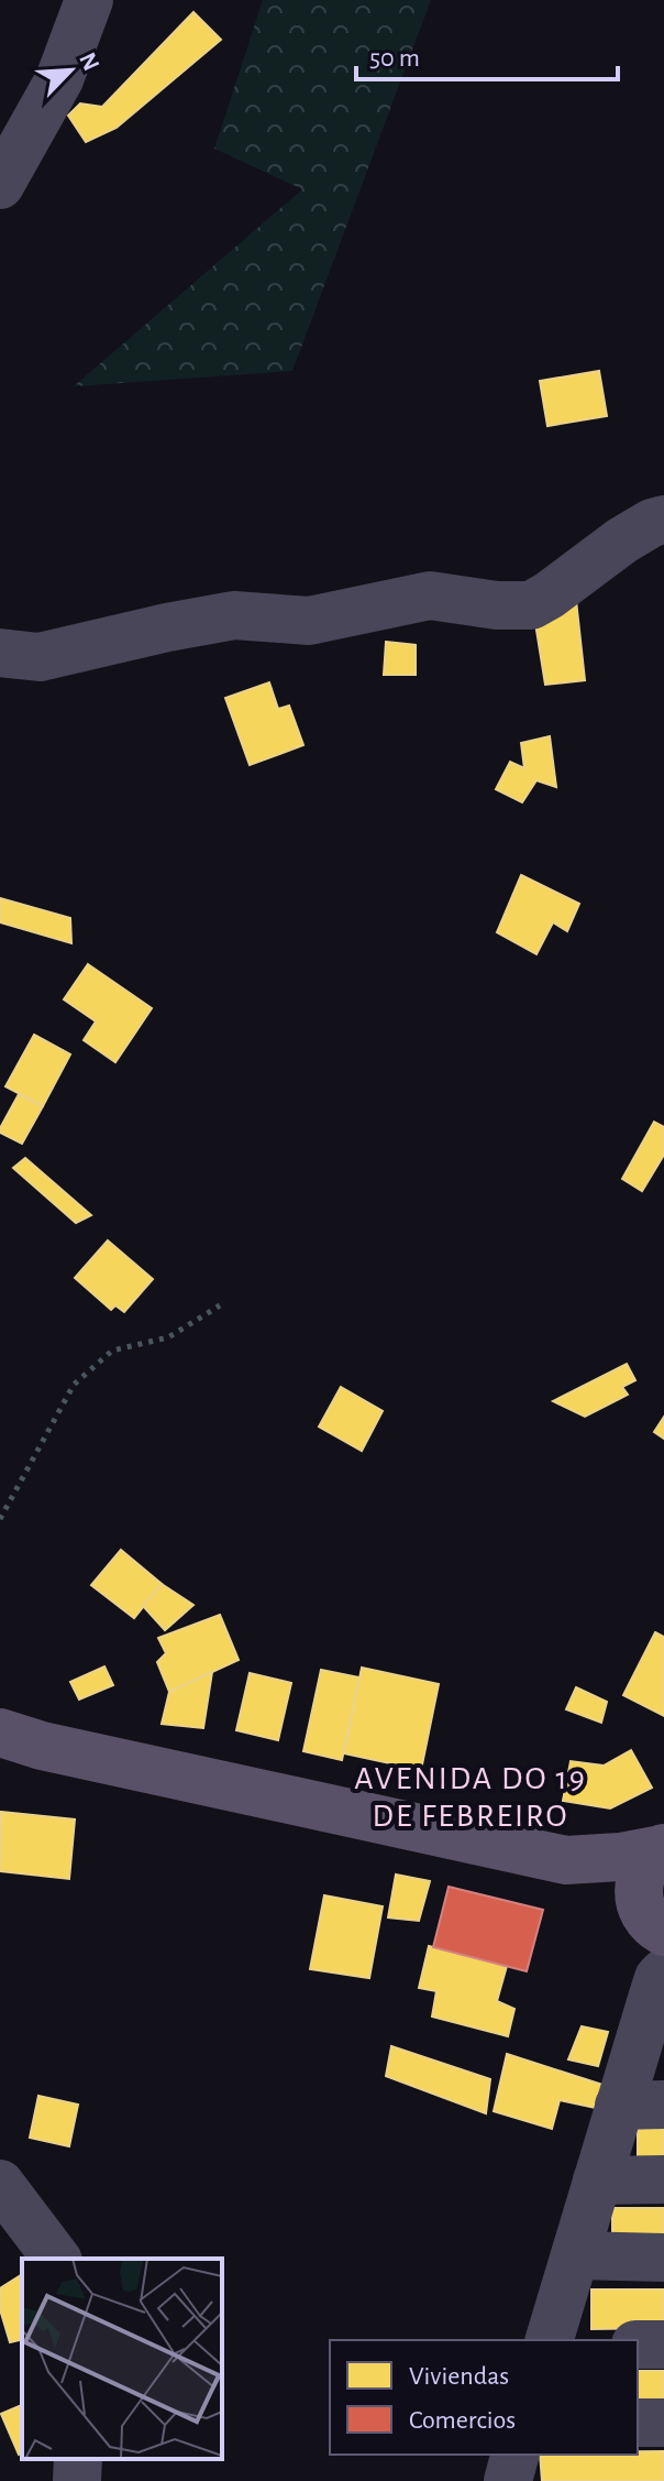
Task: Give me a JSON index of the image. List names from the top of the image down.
{
  "districts": ["AVENIDA DO 19 DE FEBREIRO"],
  "legend": ["Viviendas", "Comercios"],
  "scale_bar": "50 m",
  "north": "top right"
}
